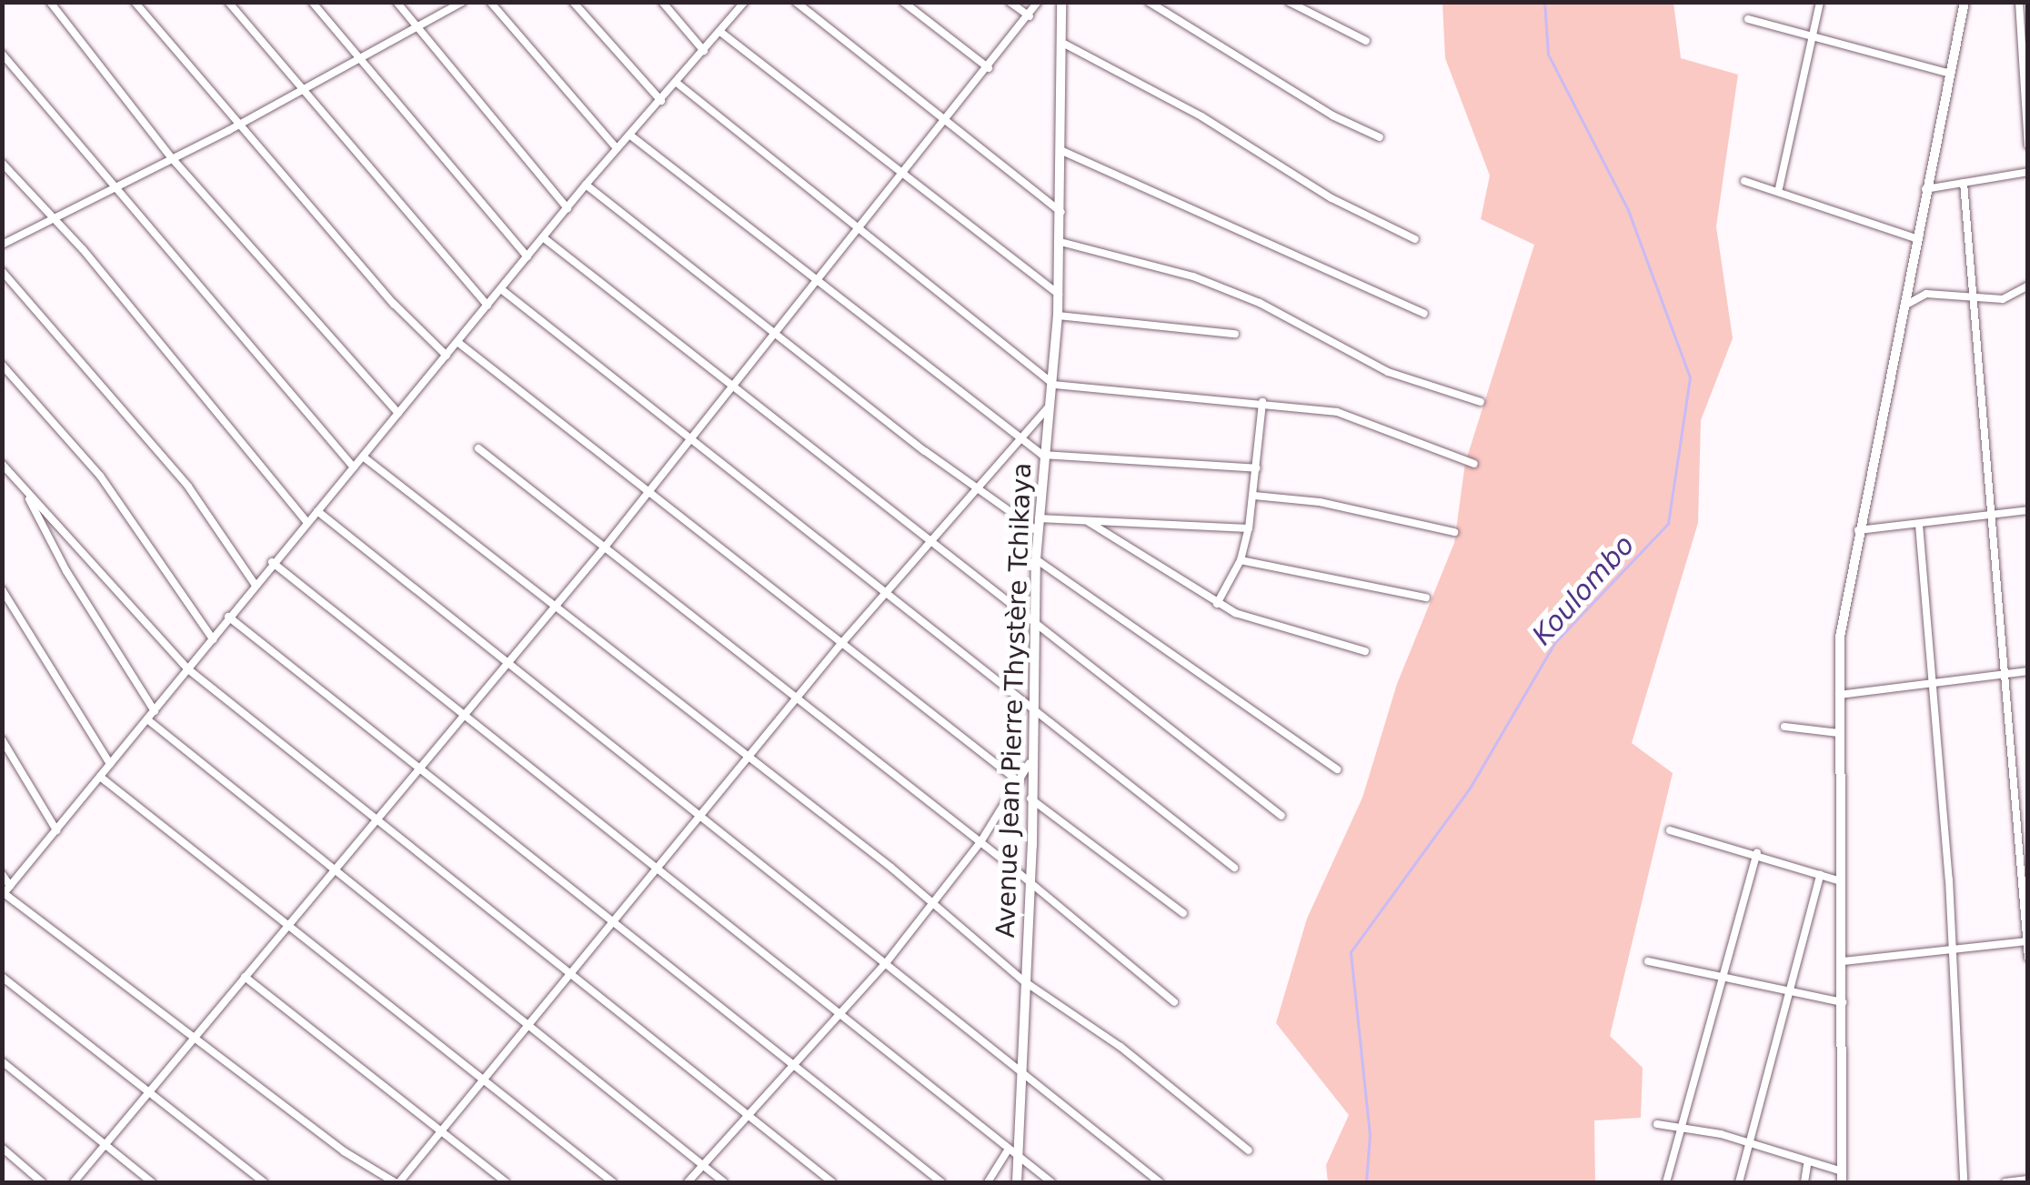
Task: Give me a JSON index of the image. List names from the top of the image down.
{
  "streets": {
    "street": ["Avenue Jean Pierre Thystère Tchikaya"]
  },
  "water": ["Koulombo"]
}
